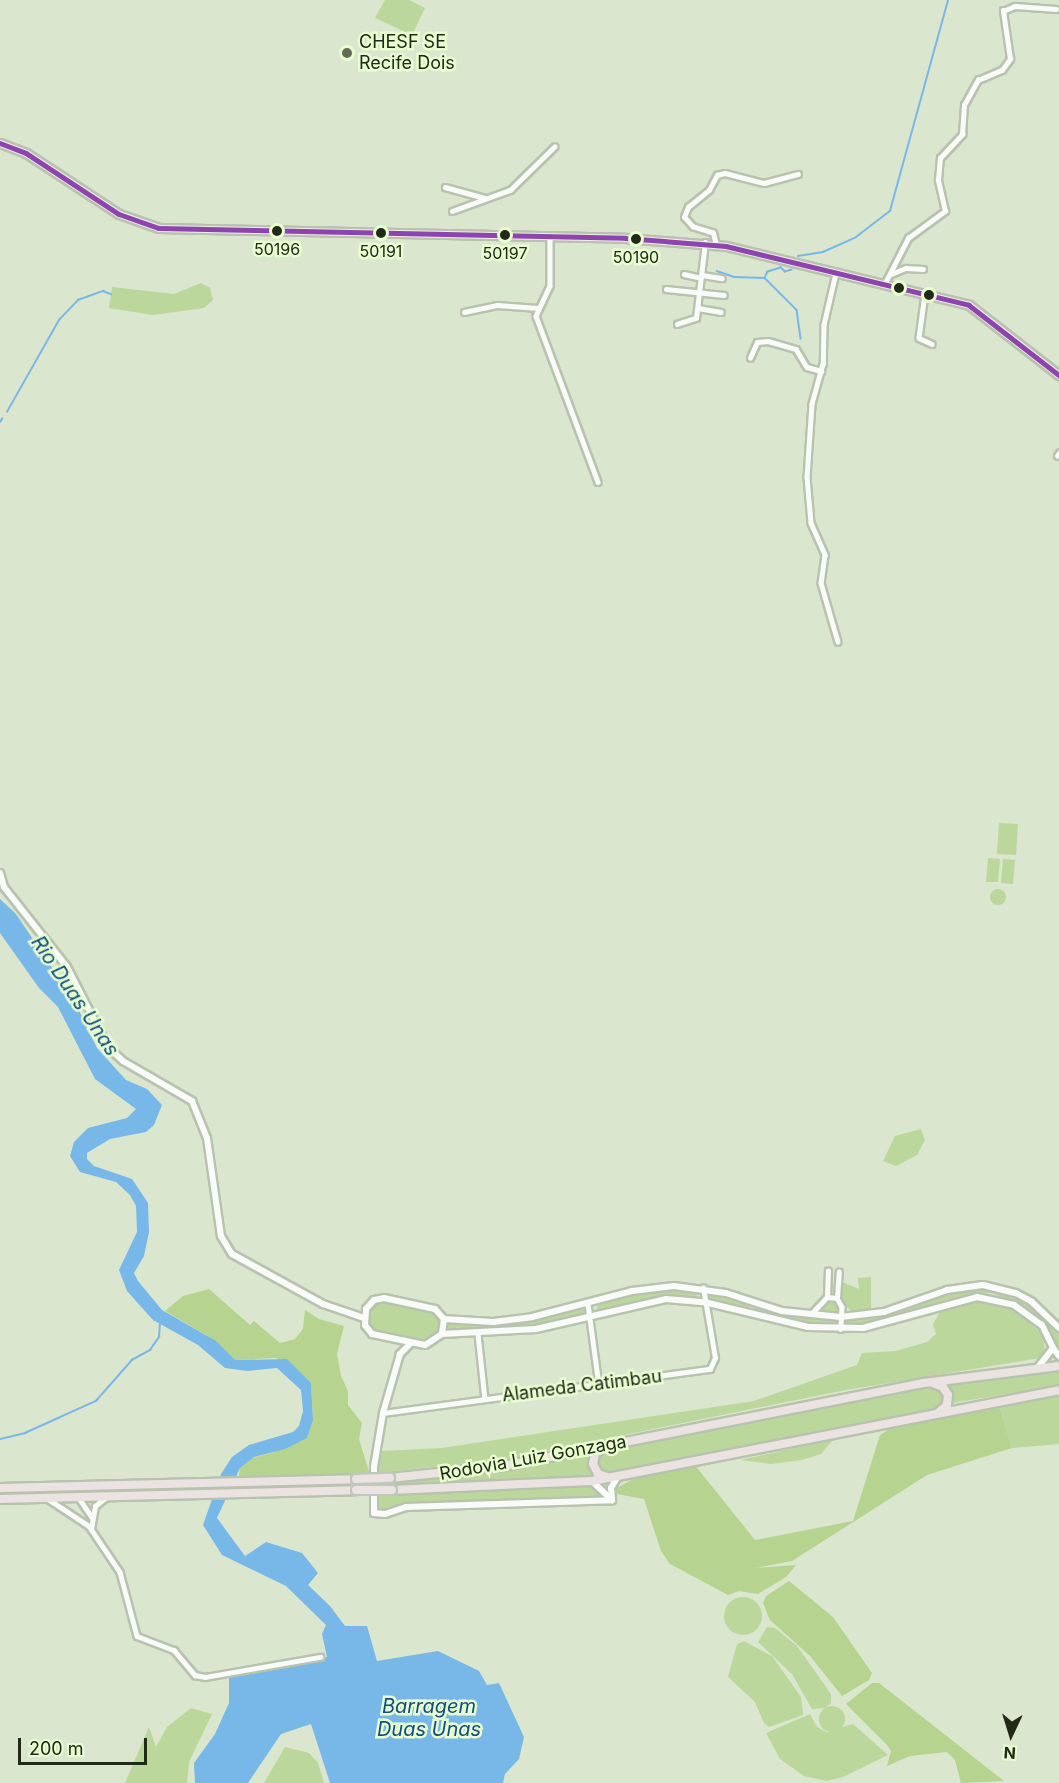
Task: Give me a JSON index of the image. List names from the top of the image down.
{
  "streets": {
    "highway": ["Rodovia Luiz Gonzaga"],
    "street": ["Alameda Catimbau"]
  },
  "water": ["Rio Duas Unas", "Barragem Duas Unas"],
  "places": [
    "CHESF SE Recife Dois",
    "50196",
    "50191",
    "50197",
    "50190"
  ],
  "scale_bar": "200 m",
  "north": "bottom"
}
